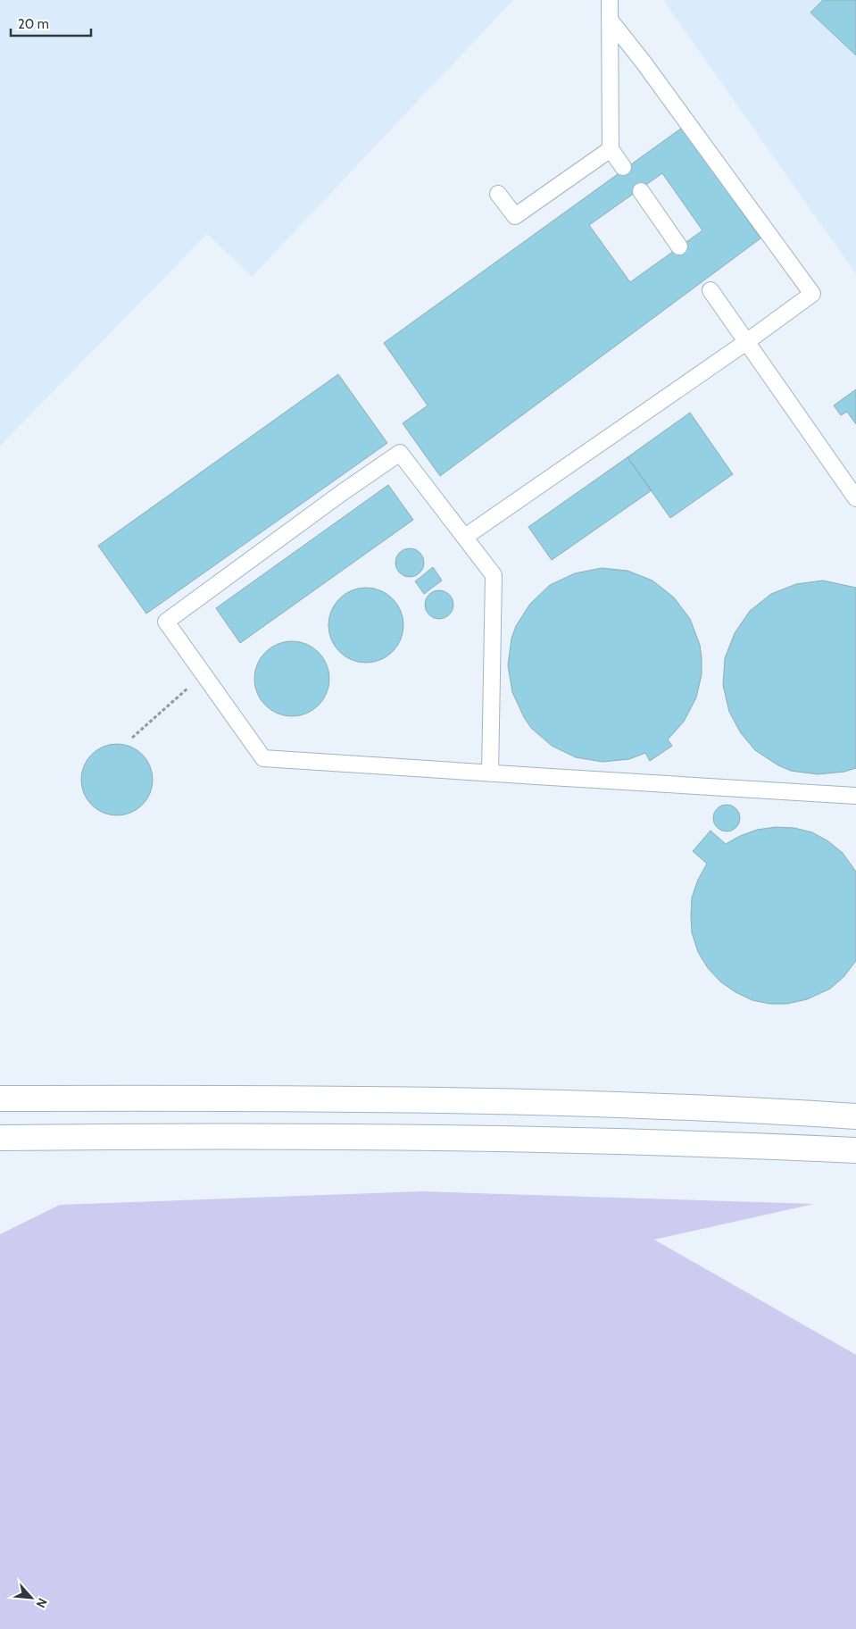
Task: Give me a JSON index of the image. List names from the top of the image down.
{
  "scale_bar": "20 m",
  "north": "bottom right"
}
